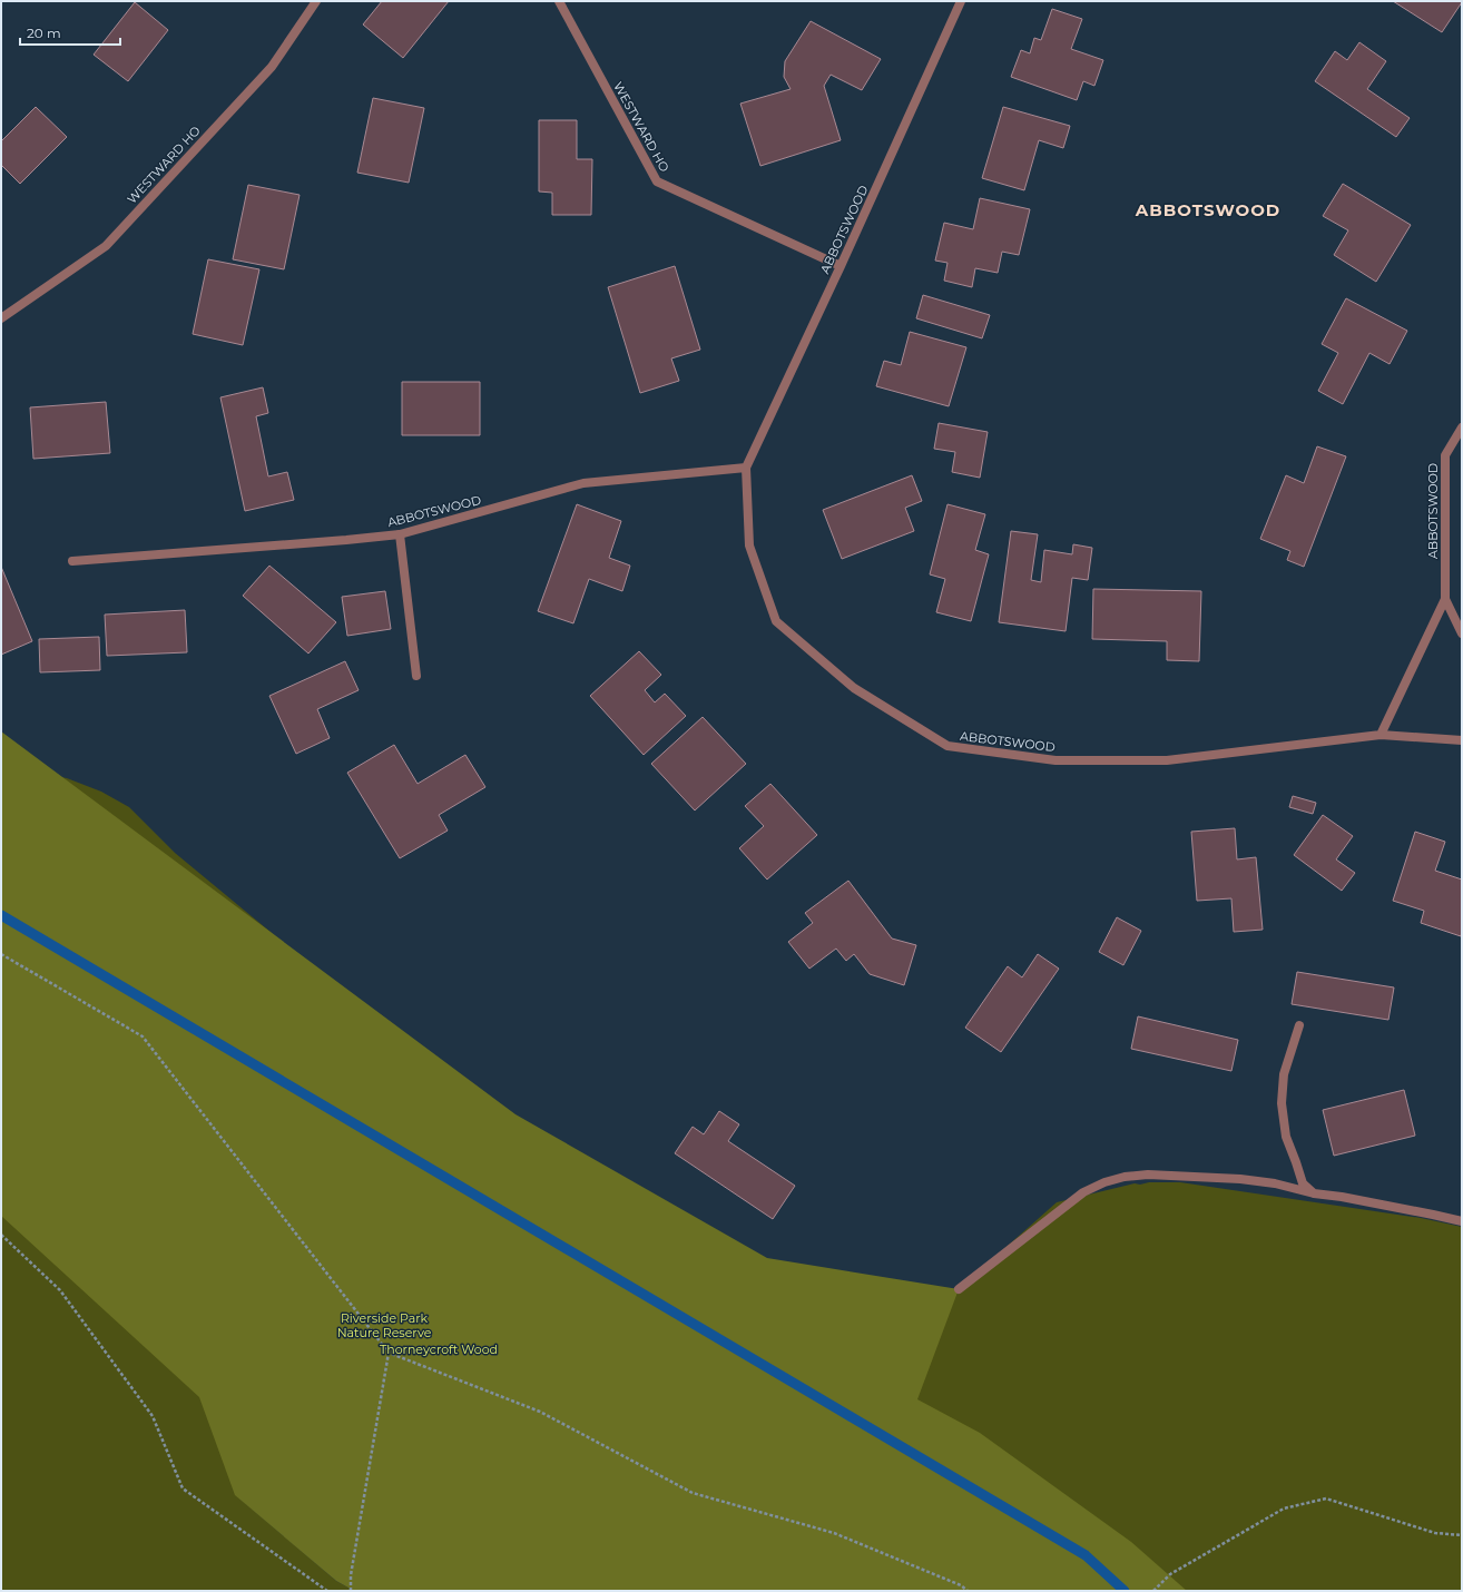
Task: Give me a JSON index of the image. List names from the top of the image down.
{
  "streets": {
    "street": ["WESTWARD HO", "ABBOTSWOOD"]
  },
  "crossings": [
    ["WESTWARD HO", "ABBOTSWOOD"]
  ],
  "districts": ["ABBOTSWOOD"],
  "parks": ["Riverside Park Nature Reserve", "Thorneycroft Wood"],
  "scale_bar": "20 m"
}
